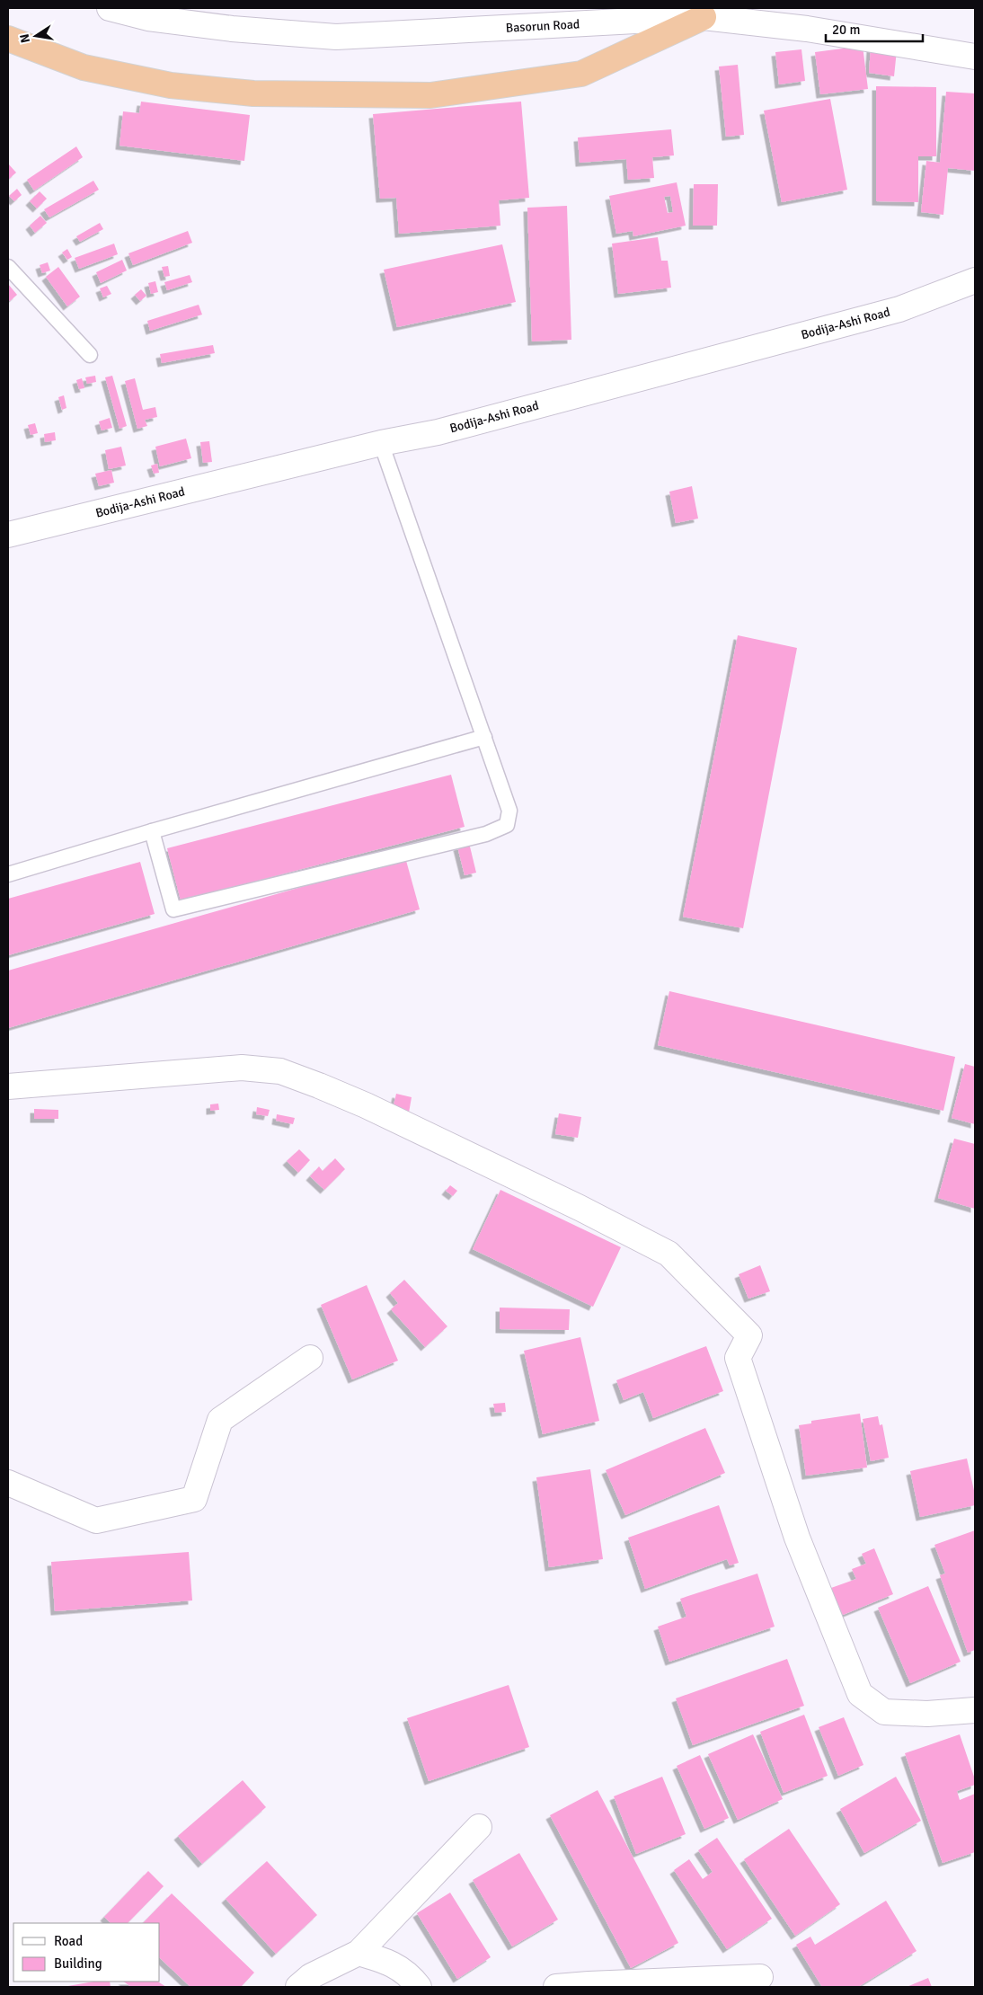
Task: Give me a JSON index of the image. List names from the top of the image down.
{
  "streets": {
    "street": ["Basorun Road", "Bodija-Ashi Road"]
  },
  "legend": ["Road", "Building"],
  "scale_bar": "20 m",
  "north": "left"
}
